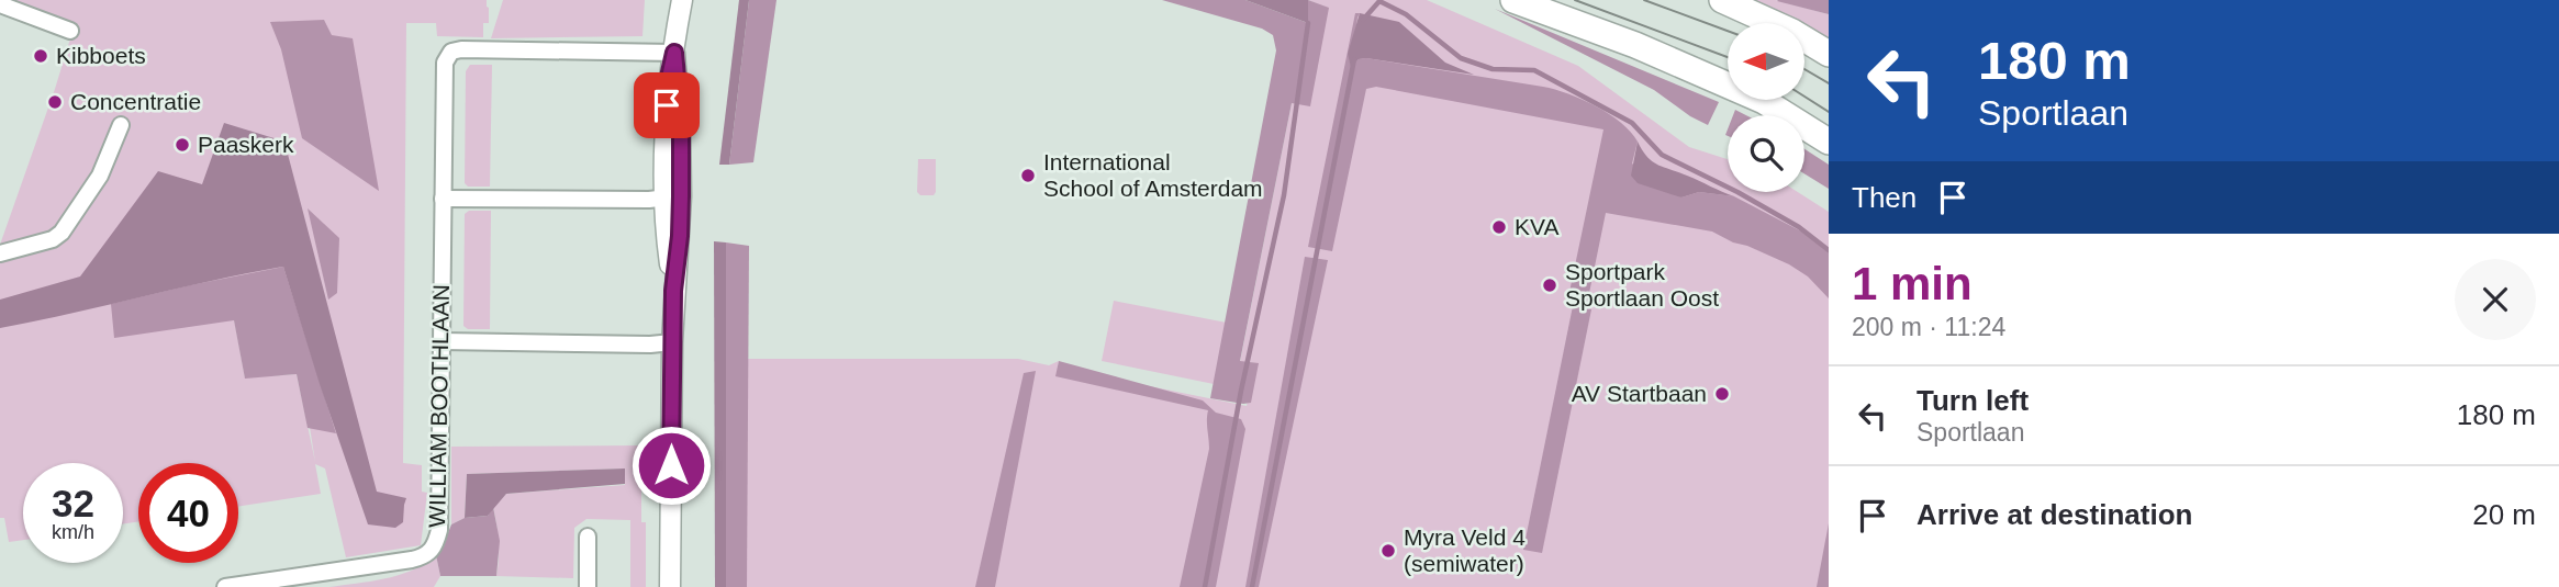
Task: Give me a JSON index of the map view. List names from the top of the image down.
{
  "streets": {
    "street": ["WILLIAM BOOTHLAAN"]
  },
  "places": [
    "Kibboets",
    "Concentratie",
    "Paaskerk",
    "International School of Amsterdam",
    "KVA",
    "Sportpark Sportlaan Oost",
    "AV Startbaan",
    "Myra Veld 4 (semiwater)"
  ],
  "north": "left",
  "page": {
    "turn": ["180 m", "Sportlaan"],
    "then": "Then",
    "heading": ["1 min", "200 m · 11:24"],
    "list": [
      {
        "name": "Turn left",
        "note": "Sportlaan",
        "value": "180 m"
      },
      {
        "name": "Arrive at destination",
        "value": "20 m"
      }
    ],
    "speed": "32 km/h",
    "limit": "40"
  }
}
